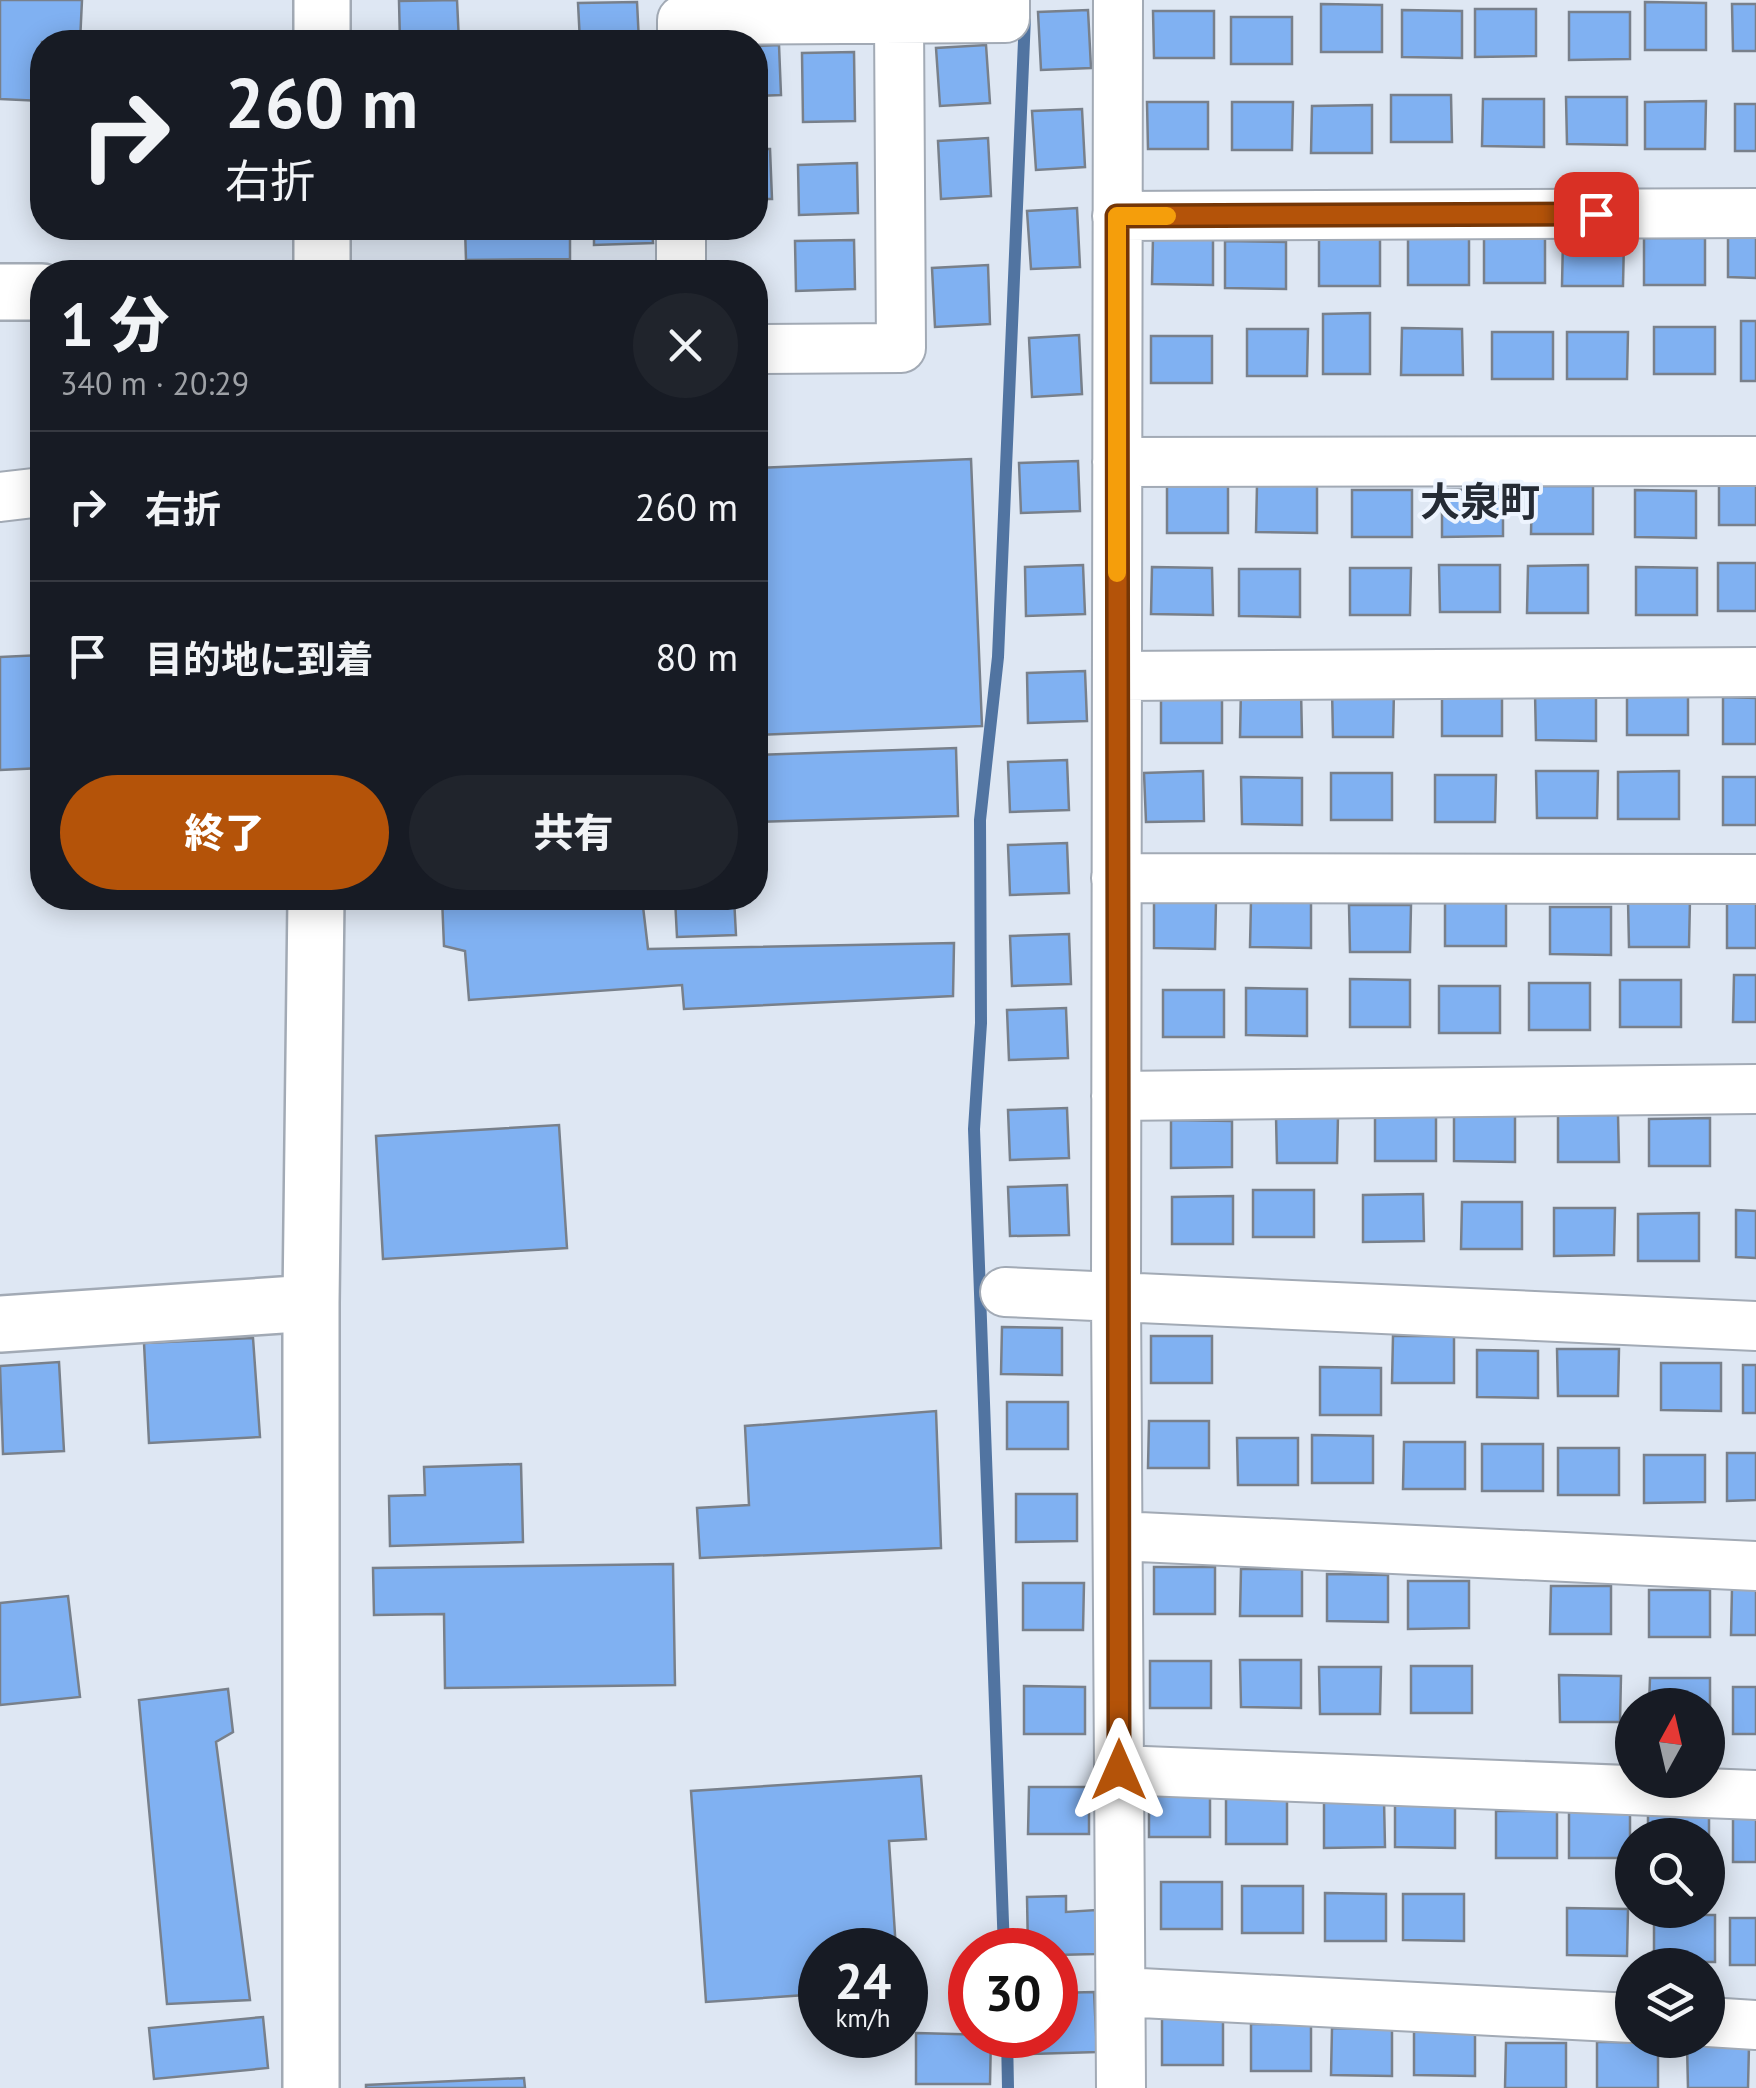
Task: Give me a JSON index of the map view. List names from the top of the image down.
{
  "districts": ["大泉町"],
  "north": "top",
  "page": {
    "turn": ["260 m", "右折"],
    "heading": ["1 分", "340 m · 20:29"],
    "list": [
      {
        "name": "右折",
        "value": "260 m"
      },
      {
        "name": "目的地に到着",
        "value": "80 m"
      }
    ],
    "buttons": ["終了", "共有"],
    "speed": "24 km/h",
    "limit": "30"
  }
}
